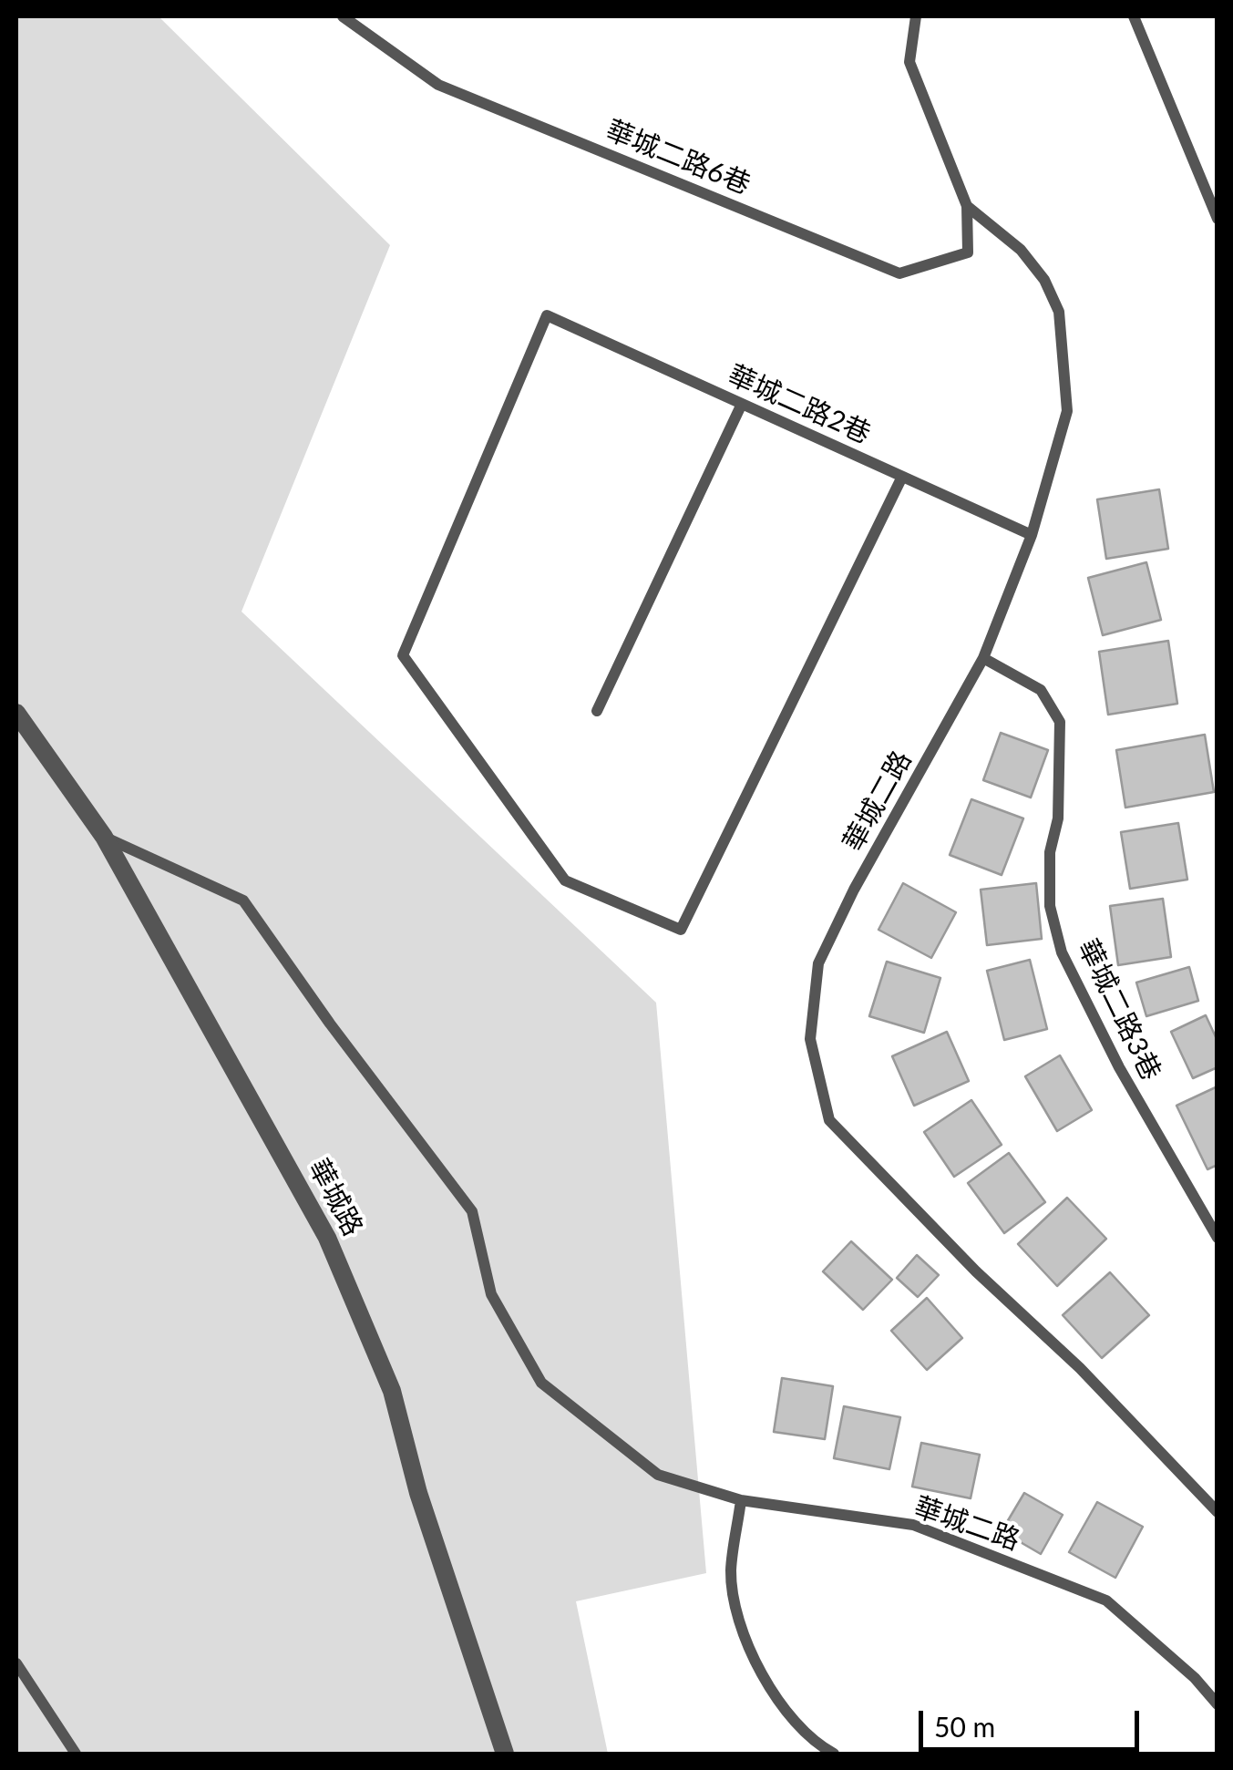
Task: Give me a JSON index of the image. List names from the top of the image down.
{
  "streets": {
    "street": ["華城路"],
    "lane": [
      "華城二路6巷",
      "華城二路2巷",
      "華城二路",
      "華城二路3巷"
    ]
  },
  "crossings": [
    ["華城二路6巷", "華城二路"],
    ["華城二路2巷", "華城二路"],
    ["華城二路", "華城二路3巷"],
    ["華城二路", "華城路"]
  ],
  "scale_bar": "50 m"
}
